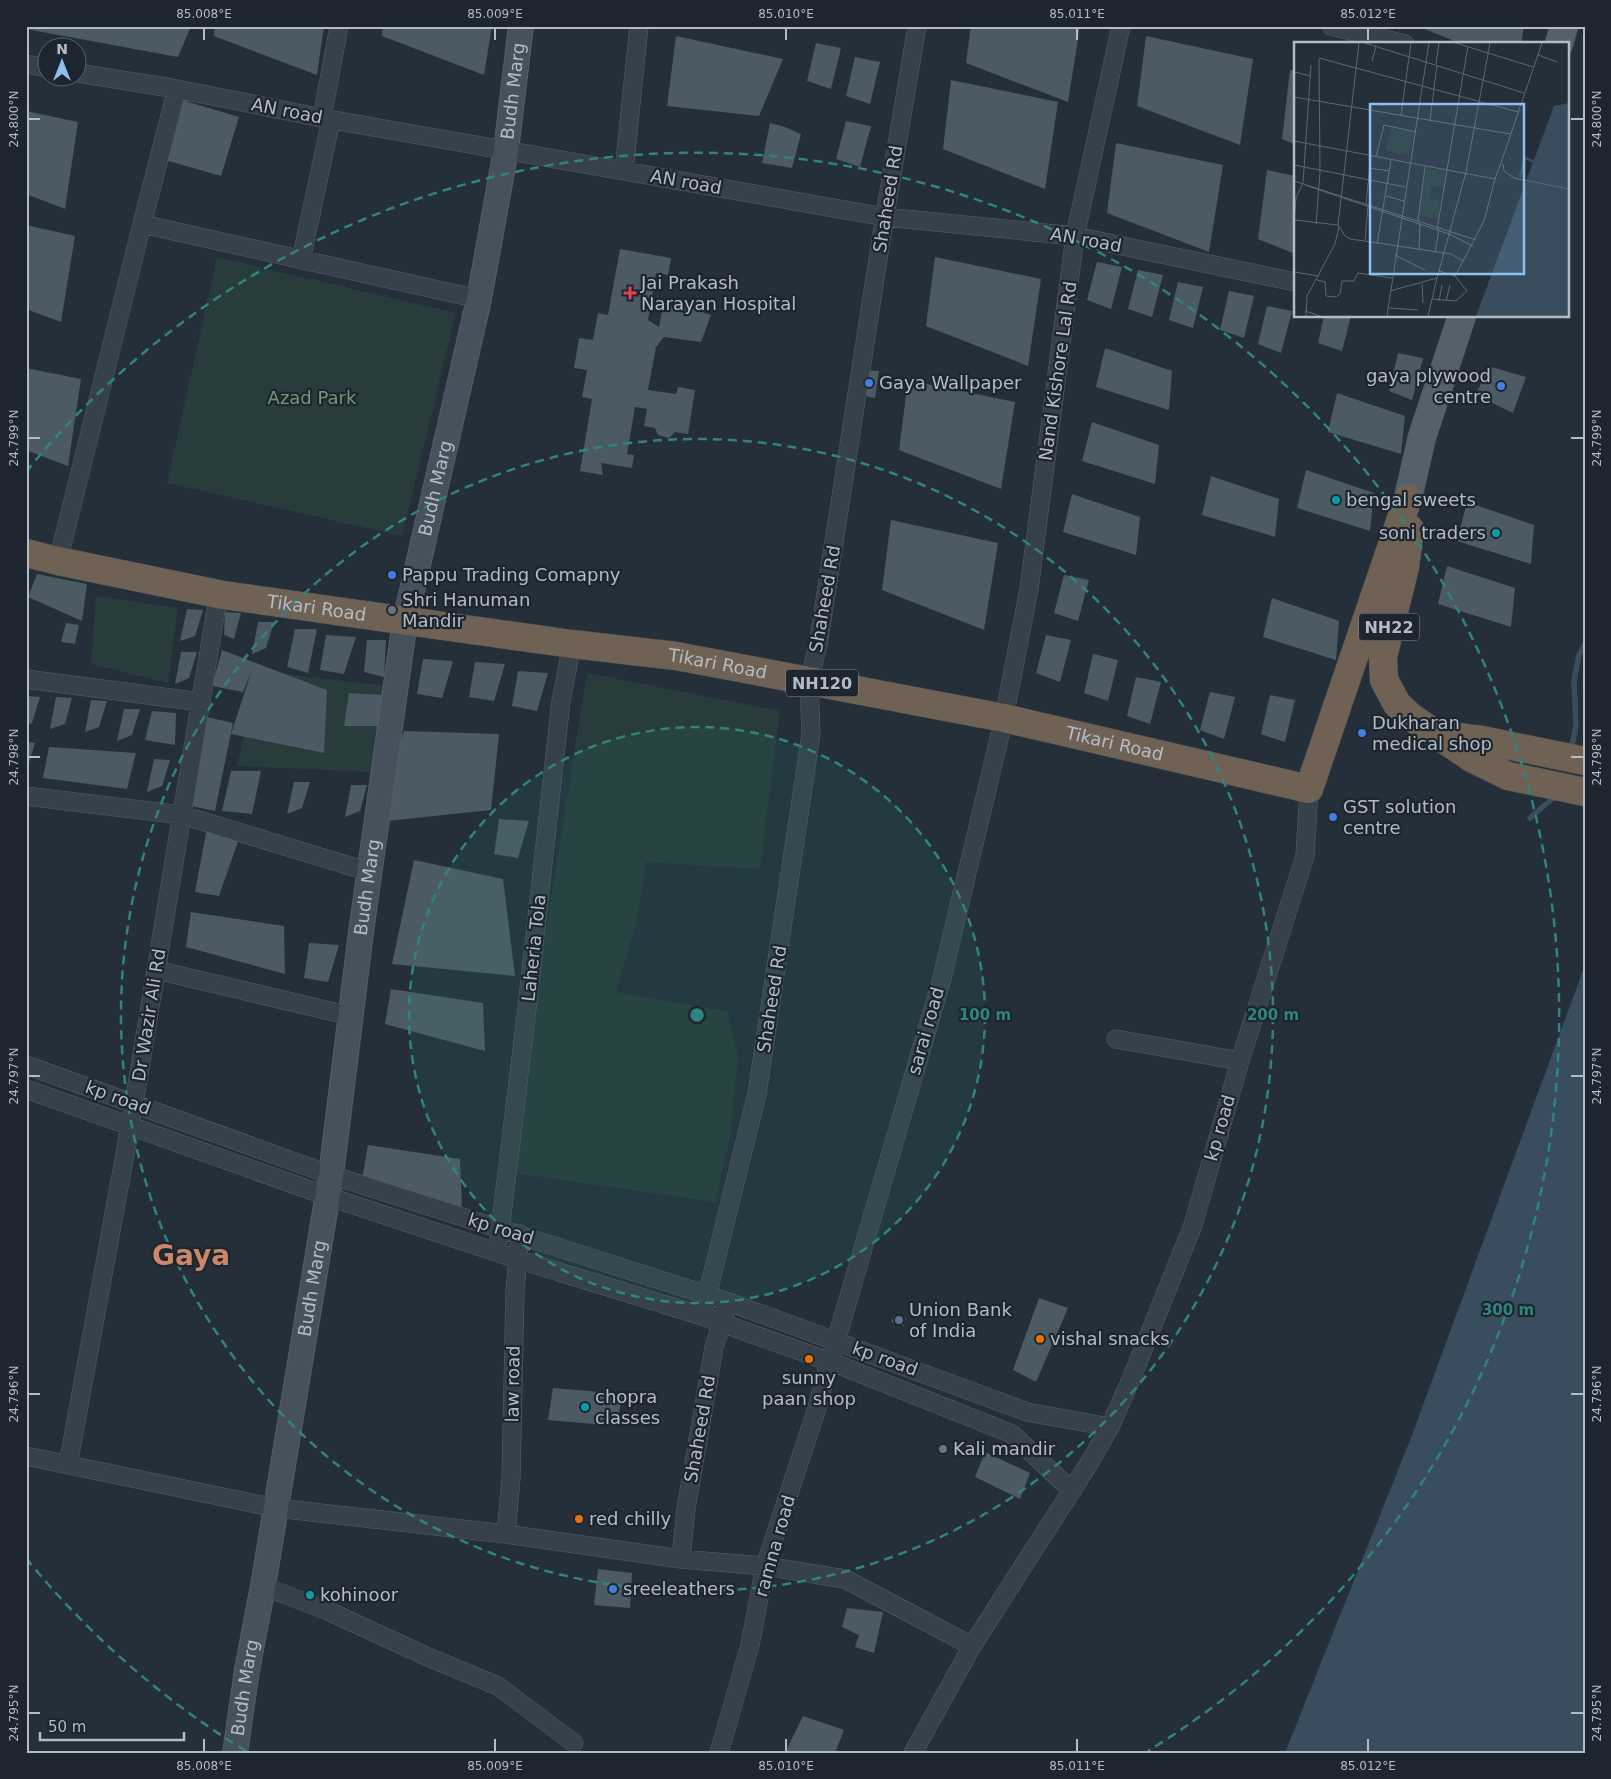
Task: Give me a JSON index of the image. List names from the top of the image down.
{
  "streets": {
    "highway": ["Tikari Road", "NH22", "NH120"],
    "street": [
      "Budh Marg",
      "AN road",
      "Shaheed Rd",
      "Nand Kishore Lal Rd",
      "Laheria Tola",
      "Dr Wazir Ali Rd",
      "sarai road",
      "kp road",
      "law road",
      "ramna road"
    ]
  },
  "crossings": [
    ["Budh Marg", "AN road"],
    ["Budh Marg", "Tikari Road"],
    ["Budh Marg", "kp road"],
    ["AN road", "Shaheed Rd"],
    ["AN road", "Nand Kishore Lal Rd"],
    ["Shaheed Rd", "Tikari Road"],
    ["Shaheed Rd", "kp road"],
    ["Nand Kishore Lal Rd", "Tikari Road"],
    ["Nand Kishore Lal Rd", "sarai road"],
    ["Tikari Road", "Laheria Tola"],
    ["Tikari Road", "Dr Wazir Ali Rd"],
    ["Tikari Road", "sarai road"],
    ["Tikari Road", "kp road"],
    ["Laheria Tola", "kp road"],
    ["Dr Wazir Ali Rd", "kp road"],
    ["sarai road", "kp road"],
    ["sarai road", "ramna road"],
    ["kp road", "law road"],
    ["kp road", "ramna road"]
  ],
  "districts": ["Gaya"],
  "parks": ["Azad Park"],
  "places": {
    "health": ["Jai Prakash Narayan Hospital"],
    "other": [
      "Gaya Wallpaper",
      "gaya plywood centre",
      "bengal sweets",
      "soni traders",
      "Pappu Trading Comapny",
      "Shri Hanuman Mandir",
      "Dukharan medical shop",
      "GST solution centre",
      "Union Bank of India",
      "vishal snacks",
      "sunny paan shop",
      "chopra classes",
      "Kali mandir",
      "red chilly",
      "sreeleathers",
      "kohinoor"
    ]
  },
  "scale_bar": "50 m",
  "north": "top",
  "coordinates": [
    "85.008°E",
    "85.009°E",
    "85.010°E",
    "85.011°E",
    "85.012°E",
    "24.800°N",
    "24.799°N",
    "24.798°N",
    "24.797°N",
    "24.796°N",
    "24.795°N"
  ],
  "rings": ["100 m", "200 m", "300 m"]
}
